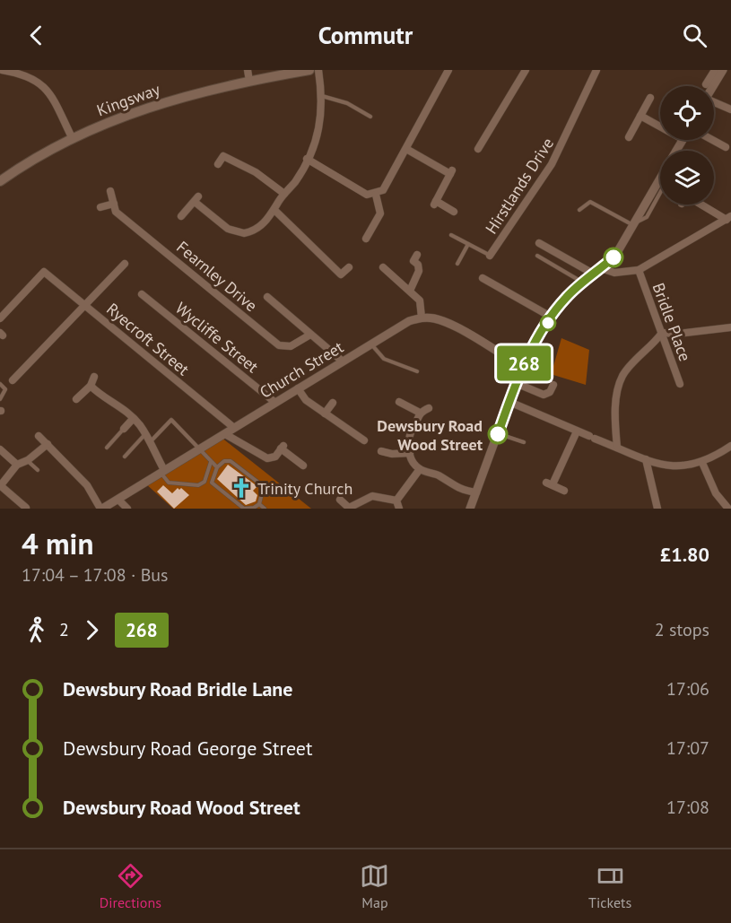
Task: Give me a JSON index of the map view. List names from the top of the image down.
{
  "streets": {
    "main road": ["Kingsway"],
    "street": [
      "Hirstlands Drive",
      "Fearnley Drive",
      "Bridle Place",
      "Wycliffe Street",
      "Ryecroft Street",
      "Church Street"
    ]
  },
  "crossings": [
    ["Wycliffe Street", "Church Street"],
    ["Ryecroft Street", "Church Street"]
  ],
  "places": {
    "other": ["Dewsbury Road Wood Street"],
    "church": ["Trinity Church"]
  },
  "lines": ["bus line 268"],
  "page": {
    "header": "Commutr",
    "on_map": "268",
    "heading": ["4 min", "17:04 – 17:08 · Bus", "£1.80"],
    "legs": ["2", "268", "2 stops"],
    "list": [
      {
        "name": "Dewsbury Road Bridle Lane",
        "value": "17:06"
      },
      {
        "name": "Dewsbury Road George Street",
        "value": "17:07"
      },
      {
        "name": "Dewsbury Road Wood Street",
        "value": "17:08"
      }
    ],
    "tabs": ["Directions", "Map", "Tickets"]
  }
}
